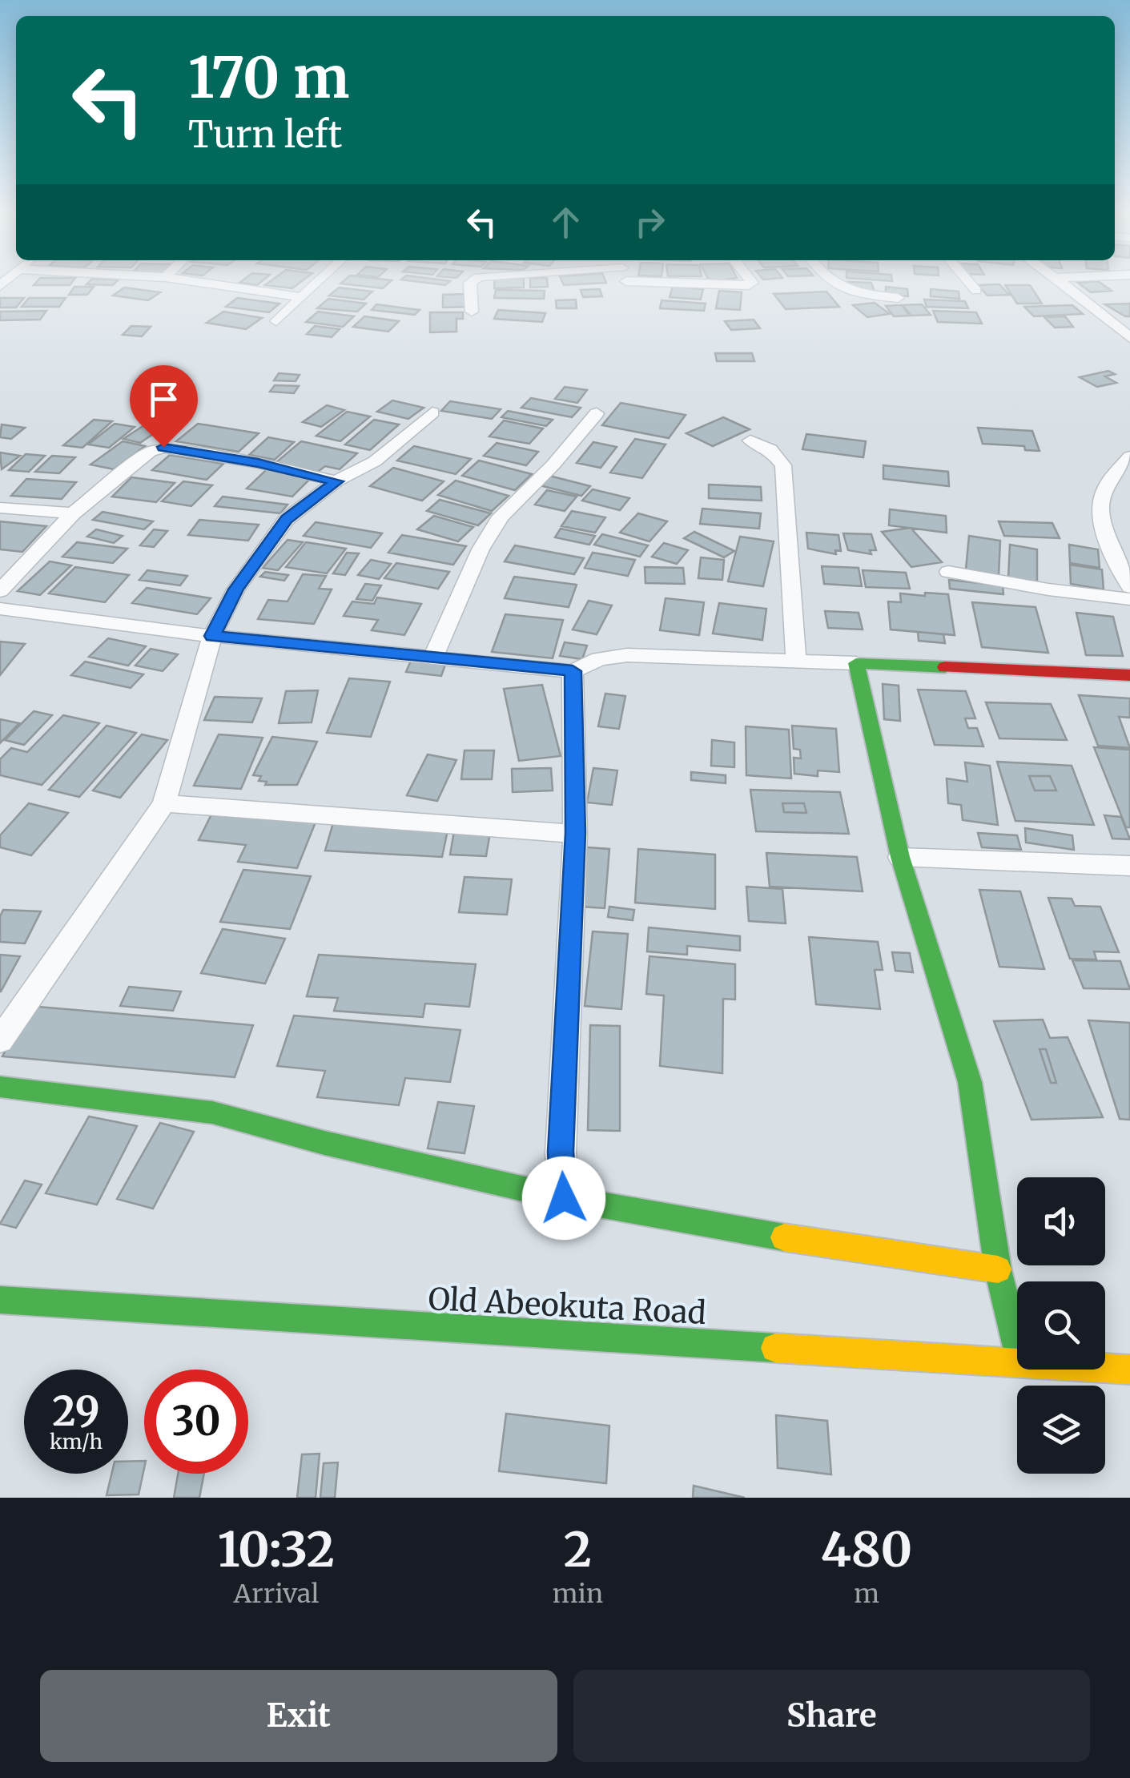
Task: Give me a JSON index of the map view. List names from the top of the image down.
{
  "streets": {
    "main road": ["Old Abeokuta Road"]
  },
  "page": {
    "turn": ["170 m", "Turn left"],
    "speed": "29 km/h",
    "limit": "30",
    "eta": [
      "10:32",
      "Arrival",
      "2",
      "min",
      "480",
      "m"
    ],
    "buttons": ["Exit", "Share"]
  }
}
